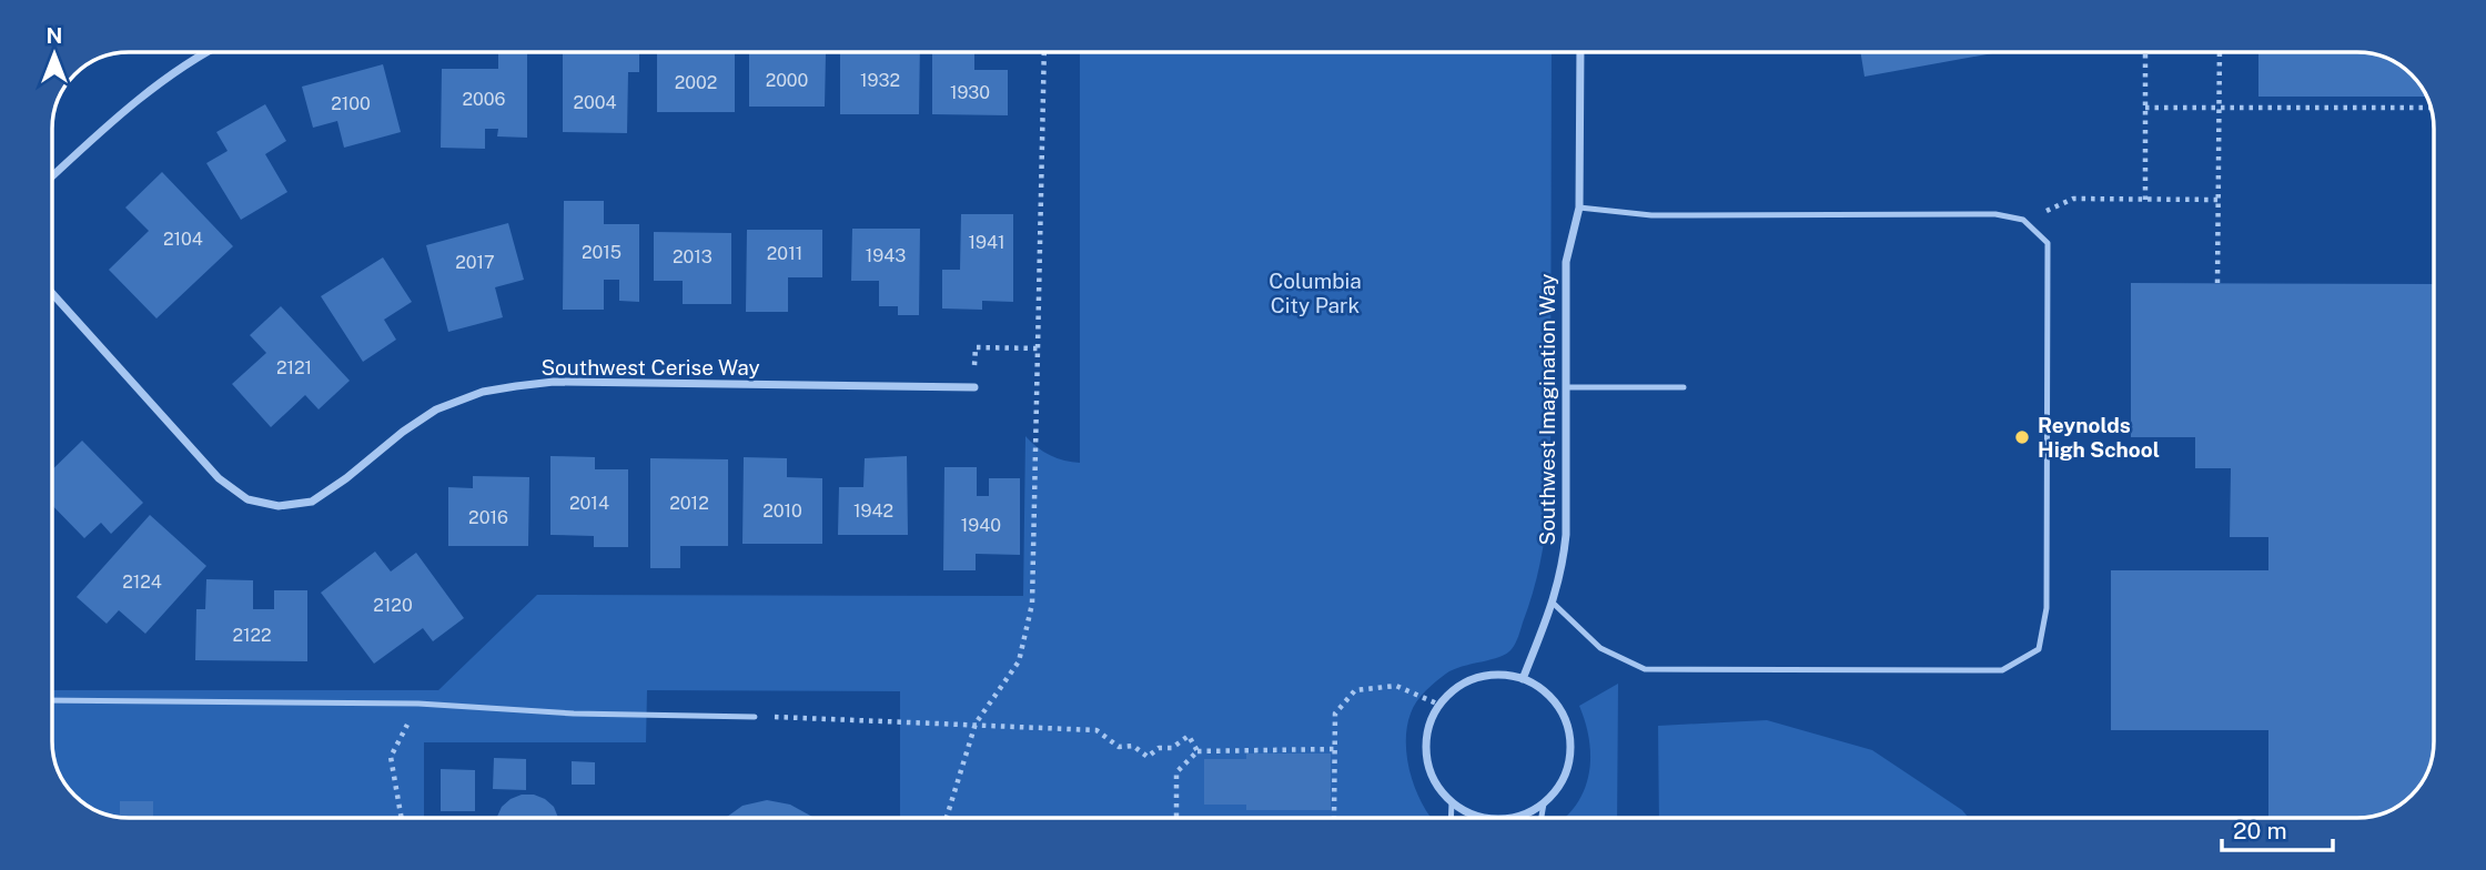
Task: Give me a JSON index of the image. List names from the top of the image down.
{
  "streets": {
    "street": ["Southwest Cerise Way", "Southwest Imagination Way"]
  },
  "parks": ["Columbia City Park"],
  "places": ["Reynolds High School"],
  "house_numbers": [
    "2000",
    "1932",
    "2002",
    "1930",
    "2006",
    "2004",
    "2100",
    "2104",
    "1941",
    "2015",
    "2011",
    "1943",
    "2013",
    "2017",
    "2121",
    "2014",
    "2012",
    "2010",
    "1942",
    "2016",
    "1940",
    "2124",
    "2120",
    "2122"
  ],
  "scale_bar": "20 m",
  "north": "top"
}
